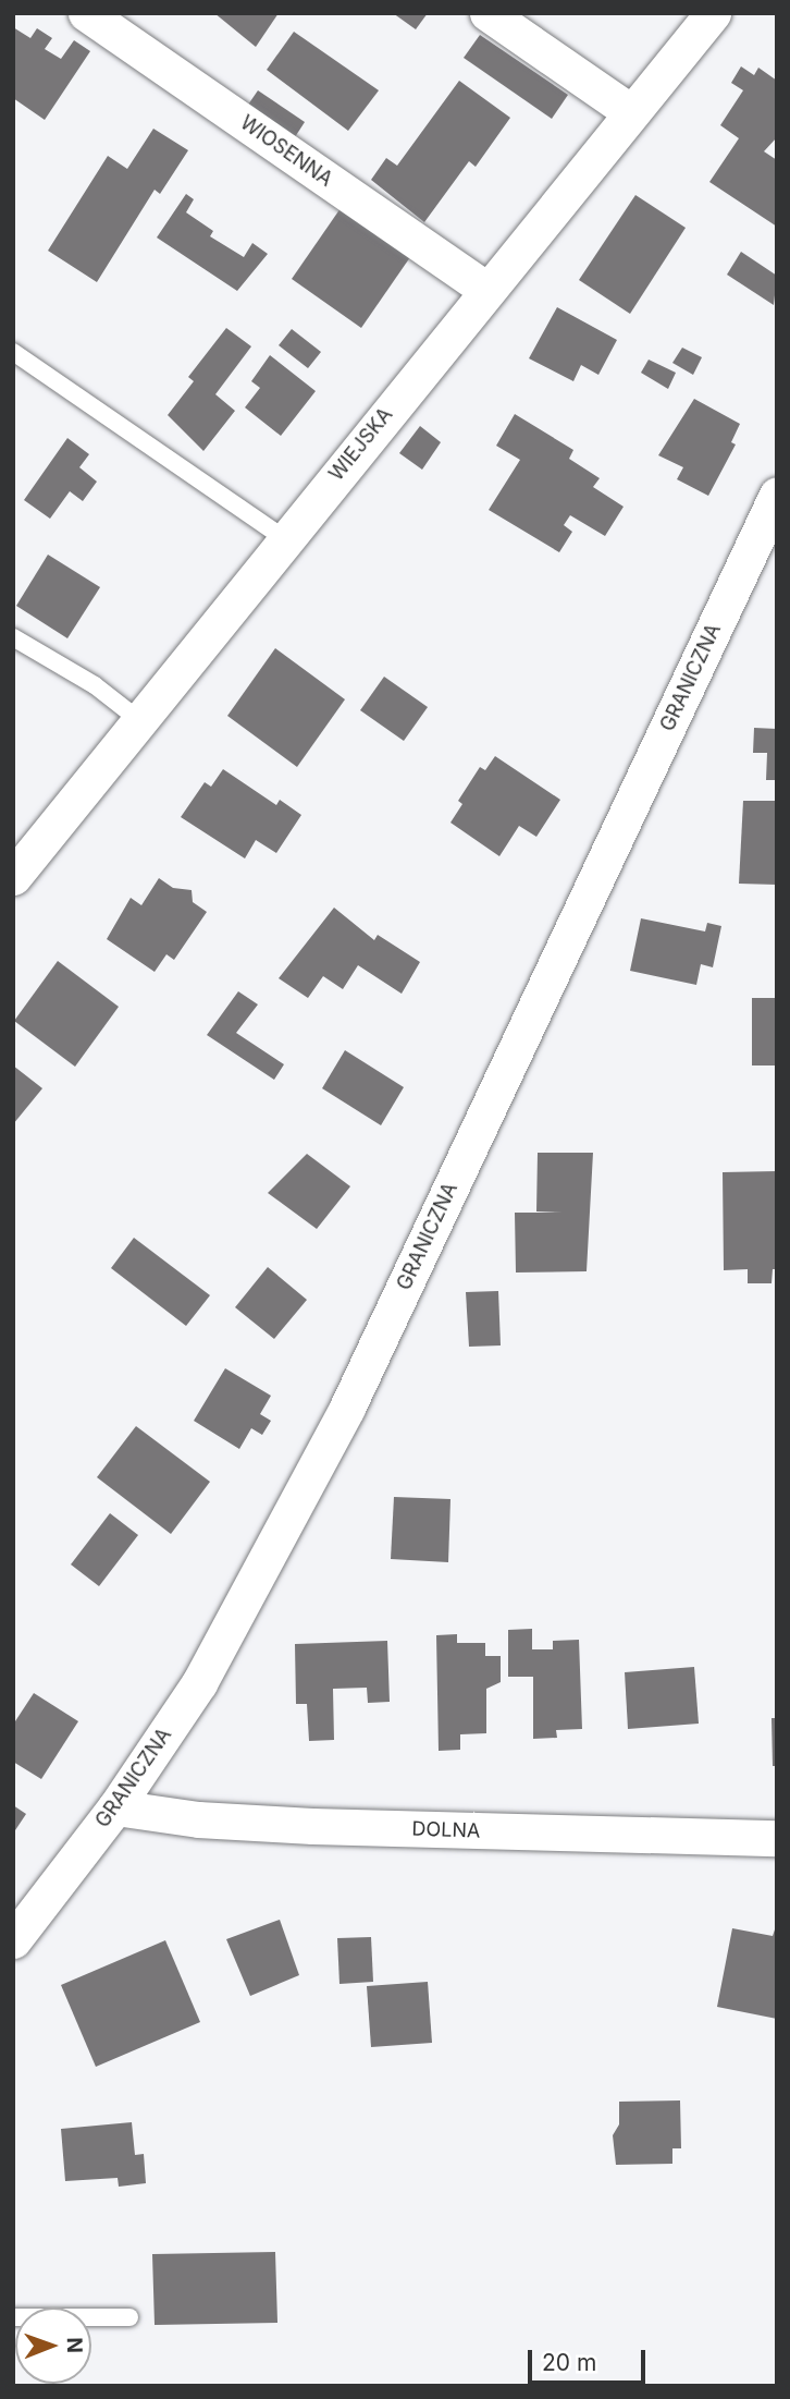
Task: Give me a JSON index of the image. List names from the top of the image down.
{
  "streets": {
    "street": [
      "WIOSENNA",
      "WIEJSKA",
      "GRANICZNA",
      "DOLNA"
    ]
  },
  "crossings": [
    ["WIOSENNA", "WIEJSKA"],
    ["GRANICZNA", "DOLNA"]
  ],
  "scale_bar": "20 m",
  "north": "right"
}
